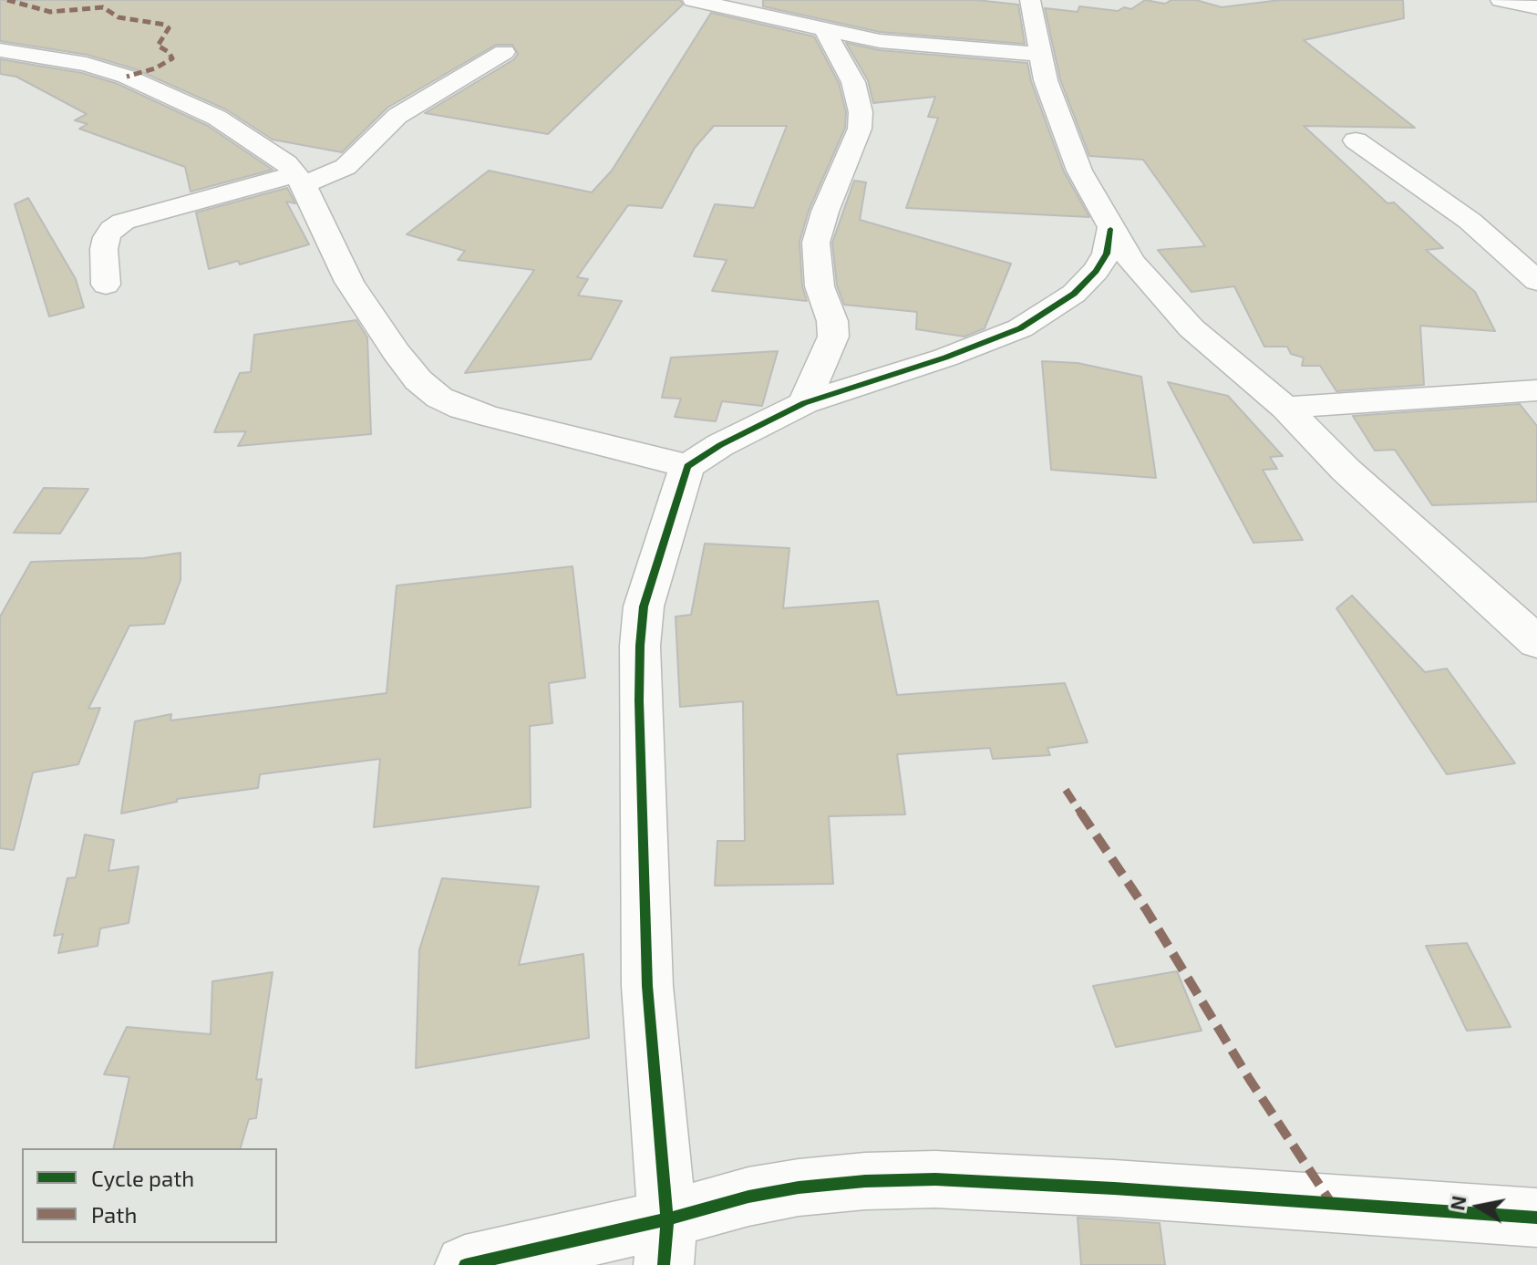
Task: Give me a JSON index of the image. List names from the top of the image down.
{
  "legend": ["Cycle path", "Path"],
  "north": "left"
}
